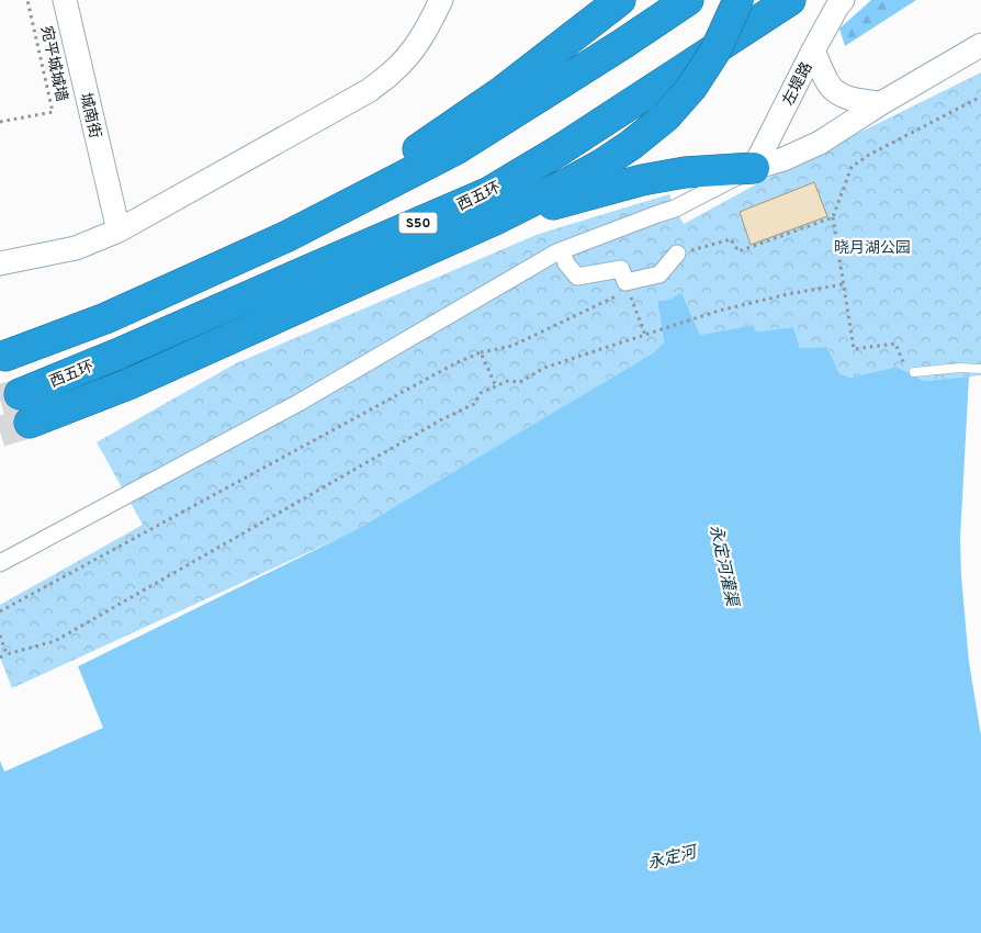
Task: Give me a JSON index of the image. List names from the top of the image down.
{
  "streets": {
    "highway": ["西五环", "S50"],
    "street": ["左堤路", "城南街"],
    "path": ["宛平城城墙"]
  },
  "water": ["永定河灌渠", "永定河"],
  "parks": ["晓月湖公园"]
}
